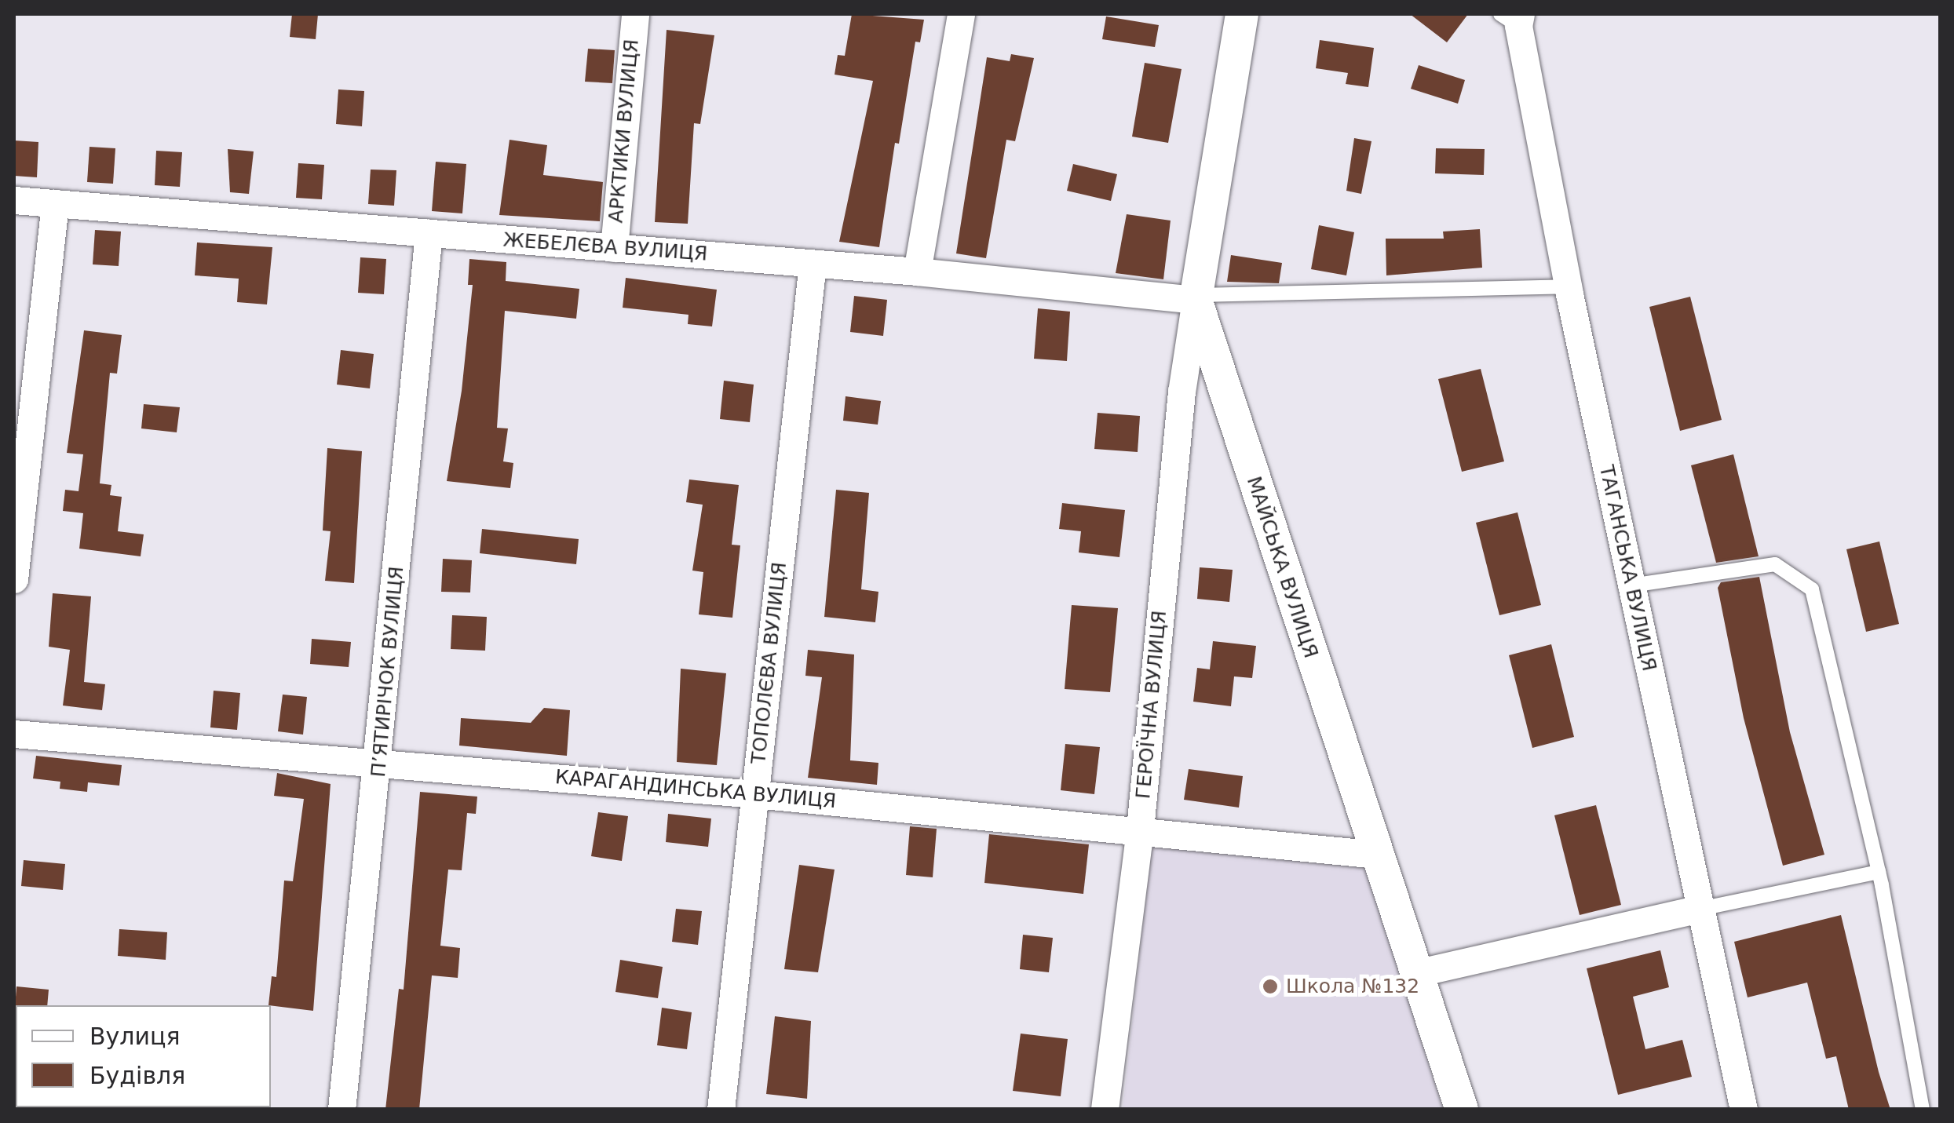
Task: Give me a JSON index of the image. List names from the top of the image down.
{
  "streets": {
    "street": [
      "АРКТИКИ ВУЛИЦЯ",
      "ЖЕБЕЛЄВА ВУЛИЦЯ",
      "МАЙСЬКА ВУЛИЦЯ",
      "ТАГАНСЬКА ВУЛИЦЯ",
      "ТОПОЛЄВА ВУЛИЦЯ",
      "П’ЯТИРІЧОК ВУЛИЦЯ",
      "ГЕРОЇЧНА ВУЛИЦЯ",
      "КАРАГАНДИНСЬКА ВУЛИЦЯ"
    ]
  },
  "crossings": [
    ["АРКТИКИ ВУЛИЦЯ", "ЖЕБЕЛЄВА ВУЛИЦЯ"],
    ["ЖЕБЕЛЄВА ВУЛИЦЯ", "МАЙСЬКА ВУЛИЦЯ"],
    ["ЖЕБЕЛЄВА ВУЛИЦЯ", "ТОПОЛЄВА ВУЛИЦЯ"],
    ["ЖЕБЕЛЄВА ВУЛИЦЯ", "П’ЯТИРІЧОК ВУЛИЦЯ"],
    ["ЖЕБЕЛЄВА ВУЛИЦЯ", "ГЕРОЇЧНА ВУЛИЦЯ"],
    ["МАЙСЬКА ВУЛИЦЯ", "ГЕРОЇЧНА ВУЛИЦЯ"],
    ["МАЙСЬКА ВУЛИЦЯ", "КАРАГАНДИНСЬКА ВУЛИЦЯ"],
    ["ТОПОЛЄВА ВУЛИЦЯ", "КАРАГАНДИНСЬКА ВУЛИЦЯ"],
    ["П’ЯТИРІЧОК ВУЛИЦЯ", "КАРАГАНДИНСЬКА ВУЛИЦЯ"],
    ["ГЕРОЇЧНА ВУЛИЦЯ", "КАРАГАНДИНСЬКА ВУЛИЦЯ"]
  ],
  "places": ["Школа №132"],
  "legend": ["Вулиця", "Будівля"]
}
